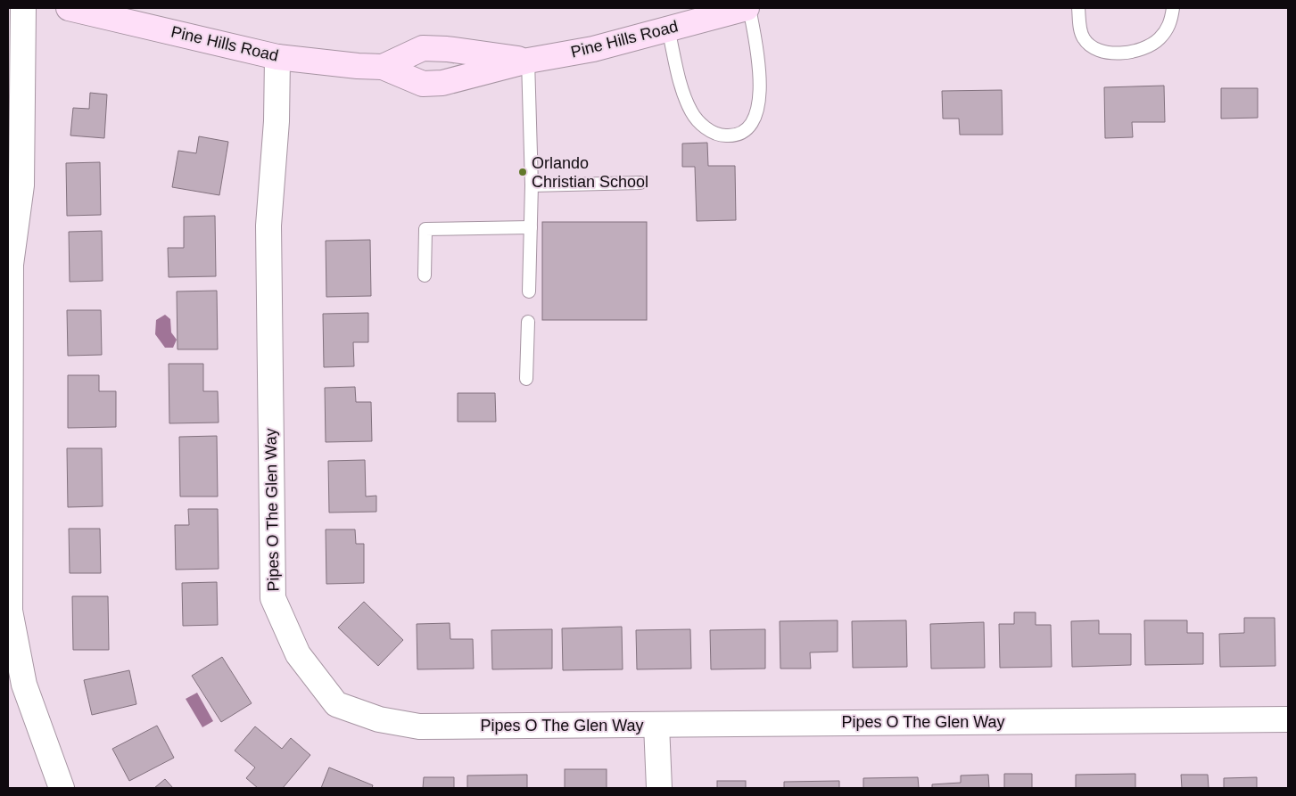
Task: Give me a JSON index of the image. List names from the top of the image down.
{
  "streets": {
    "main road": ["Pine Hills Road"],
    "street": ["Pipes O The Glen Way"]
  },
  "crossings": [
    ["Pine Hills Road", "Pipes O The Glen Way"]
  ],
  "places": ["Orlando Christian School"]
}
